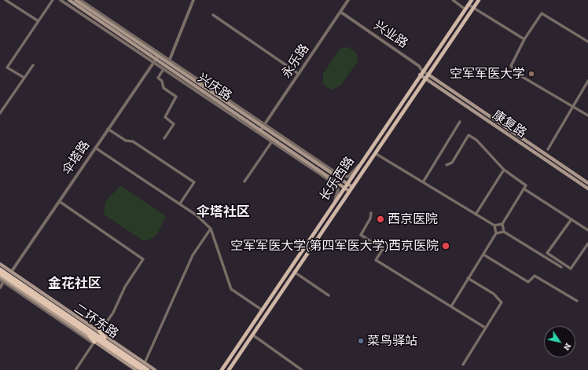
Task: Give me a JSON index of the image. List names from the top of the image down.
{
  "streets": {
    "highway": ["二环东路"],
    "main road": ["兴庆路", "康复路", "长乐西路"],
    "street": ["兴业路", "永乐路", "伞塔路"]
  },
  "crossings": [
    ["兴业路", "永乐路"],
    ["兴业路", "康复路"],
    ["兴业路", "长乐西路"],
    ["永乐路", "兴庆路"],
    ["兴庆路", "伞塔路"],
    ["兴庆路", "长乐西路"],
    ["康复路", "长乐西路"]
  ],
  "districts": ["伞塔社区", "金花社区"],
  "places": [
    "空军军医大学",
    "西京医院",
    "空军军医大学(第四军医大学)西京医院",
    "菜鸟驿站"
  ],
  "north": "bottom right"
}
